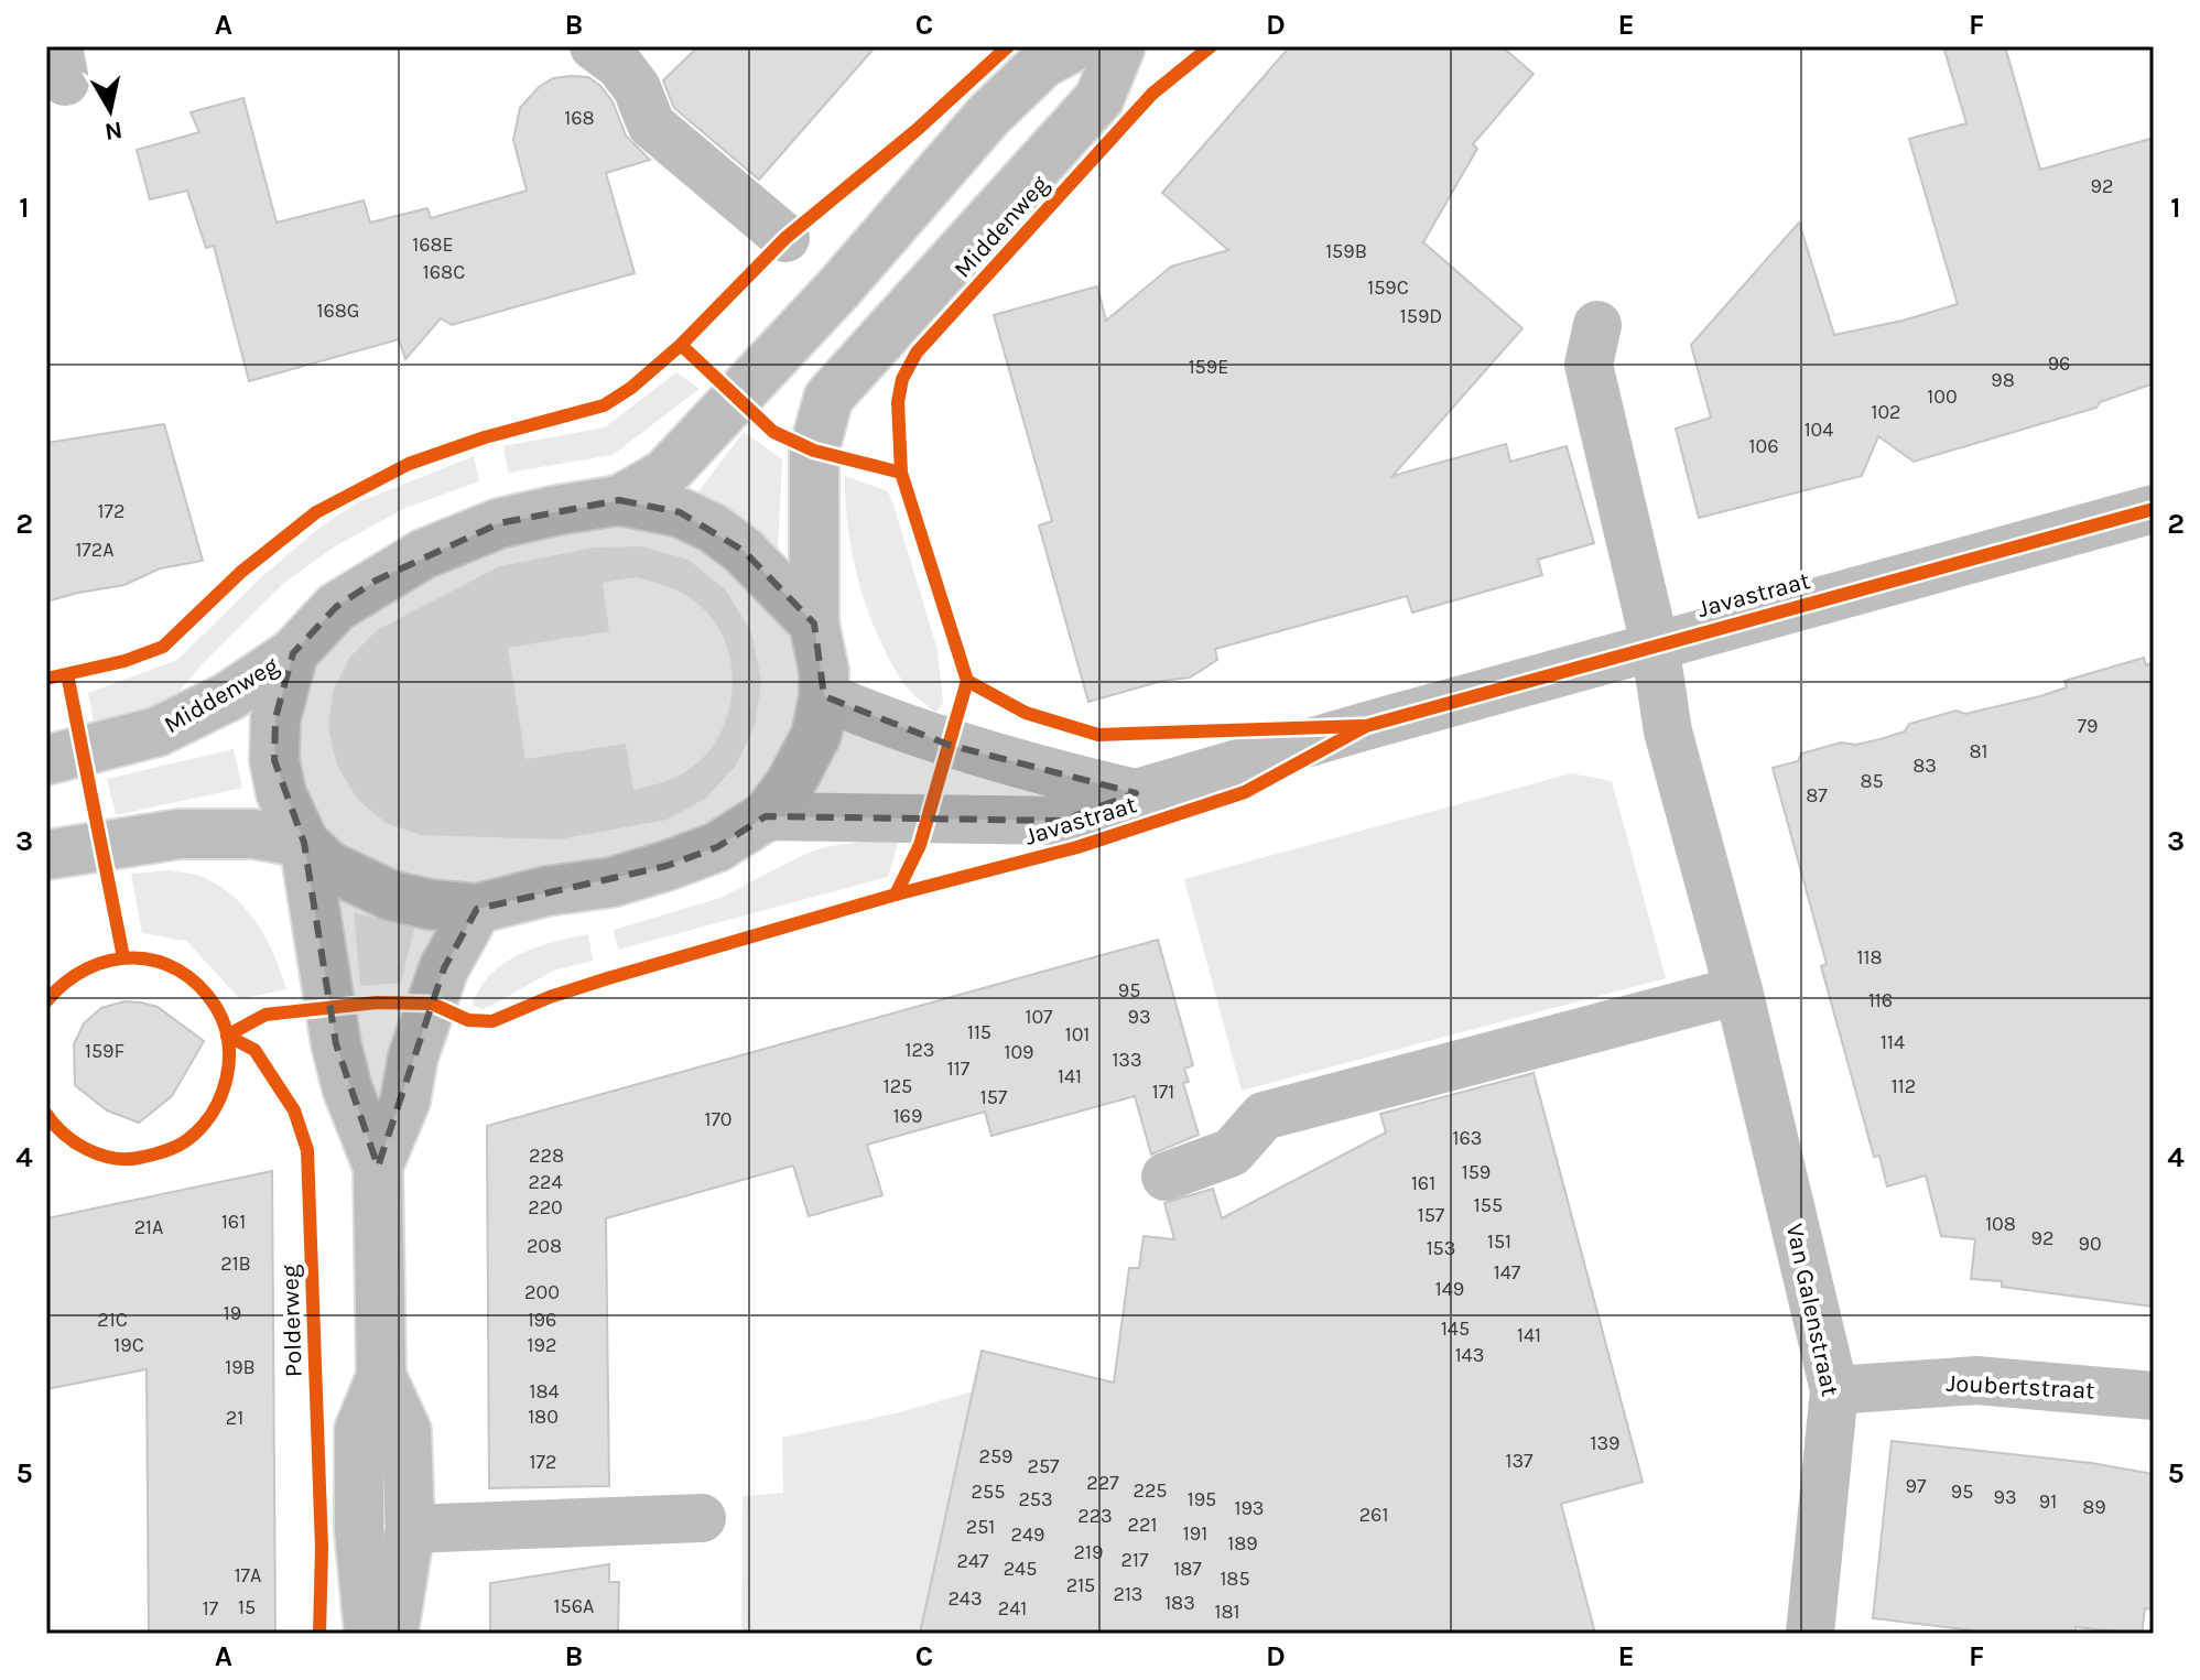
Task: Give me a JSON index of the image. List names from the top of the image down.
{
  "streets": {
    "main road": ["Middenweg"],
    "street": ["Javastraat", "Van Galenstraat", "Joubertstraat"],
    "cycle path": ["Polderweg"]
  },
  "crossings": [
    ["Middenweg", "Javastraat"],
    ["Javastraat", "Van Galenstraat"],
    ["Van Galenstraat", "Joubertstraat"]
  ],
  "house_numbers": [
    "168",
    "92",
    "168E",
    "159B",
    "168C",
    "159C",
    "168G",
    "159D",
    "96",
    "159E",
    "98",
    "100",
    "102",
    "104",
    "106",
    "172",
    "172A",
    "79",
    "81",
    "83",
    "85",
    "87",
    "118",
    "95",
    "116",
    "107",
    "93",
    "115",
    "101",
    "114",
    "123",
    "159F",
    "109",
    "133",
    "117",
    "141",
    "125",
    "112",
    "171",
    "157",
    "169",
    "170",
    "163",
    "228",
    "159",
    "224",
    "161",
    "155",
    "220",
    "157",
    "161",
    "108",
    "21A",
    "92",
    "151",
    "90",
    "208",
    "153",
    "21B",
    "147",
    "149",
    "200",
    "19",
    "21C",
    "196",
    "145",
    "141",
    "19C",
    "192",
    "143",
    "19B",
    "184",
    "180",
    "21",
    "139",
    "259",
    "137",
    "172",
    "257",
    "227",
    "97",
    "225",
    "255",
    "95",
    "93",
    "253",
    "195",
    "91",
    "89",
    "193",
    "261",
    "223",
    "221",
    "251",
    "191",
    "249",
    "189",
    "219",
    "217",
    "247",
    "245",
    "187",
    "17A",
    "185",
    "215",
    "213",
    "243",
    "183",
    "156A",
    "15",
    "17",
    "241",
    "181"
  ],
  "north": "bottom",
  "grid": {
    "columns": [
      "A",
      "B",
      "C",
      "D",
      "E",
      "F"
    ],
    "rows": [
      "1",
      "2",
      "3",
      "4",
      "5"
    ]
  }
}
